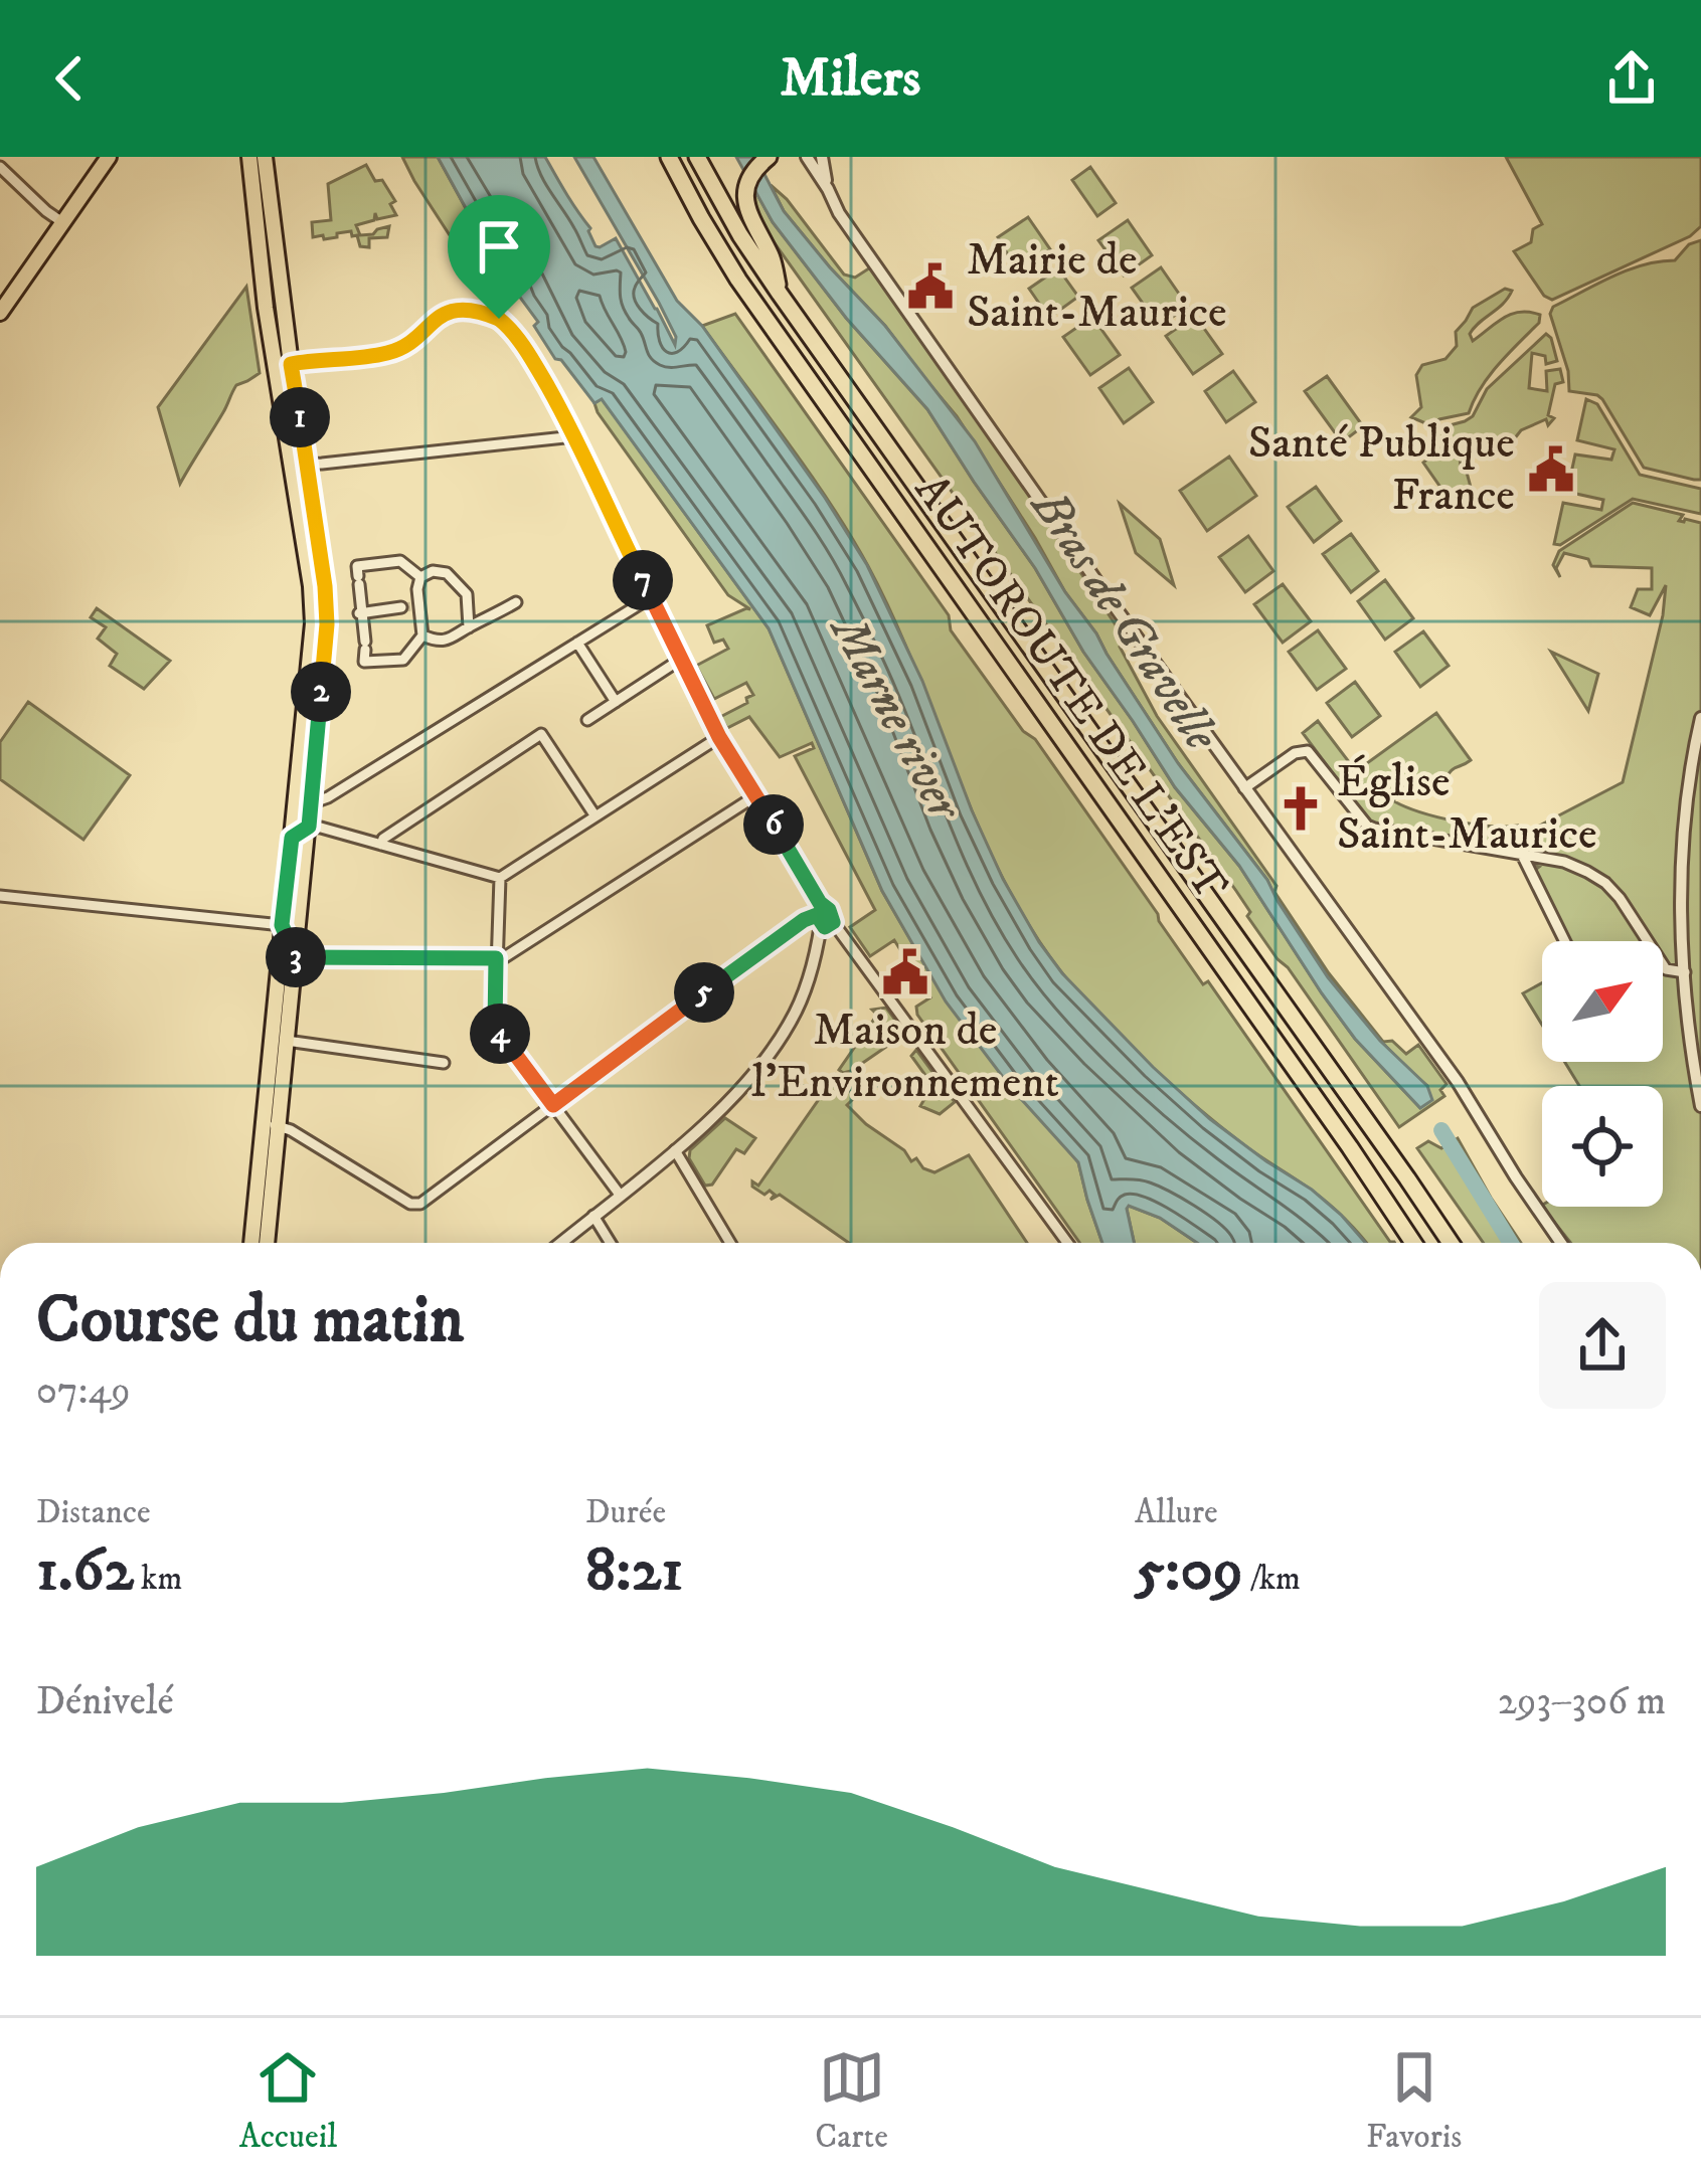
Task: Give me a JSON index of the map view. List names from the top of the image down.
{
  "streets": {
    "highway": ["AUTOROUTE DE L’EST"]
  },
  "water": ["Bras de Gravelle", "Marne river"],
  "places": {
    "public building": ["Mairie de Saint-Maurice", "Santé Publique France", "Maison de l'Environnement"],
    "church": ["Église Saint-Maurice"]
  },
  "north": "top right",
  "page": {
    "header": "Milers",
    "pins": [
      "1",
      "7",
      "2",
      "6",
      "3",
      "5",
      "4"
    ],
    "heading": ["Course du matin", "07:49"],
    "stats": [
      ["Distance", "1.62 km"],
      ["Durée", "8:21"],
      ["Allure", "5:09 /km"]
    ],
    "chart": ["Dénivelé", "293–306 m"],
    "tabs": ["Accueil", "Carte", "Favoris"]
  }
}
